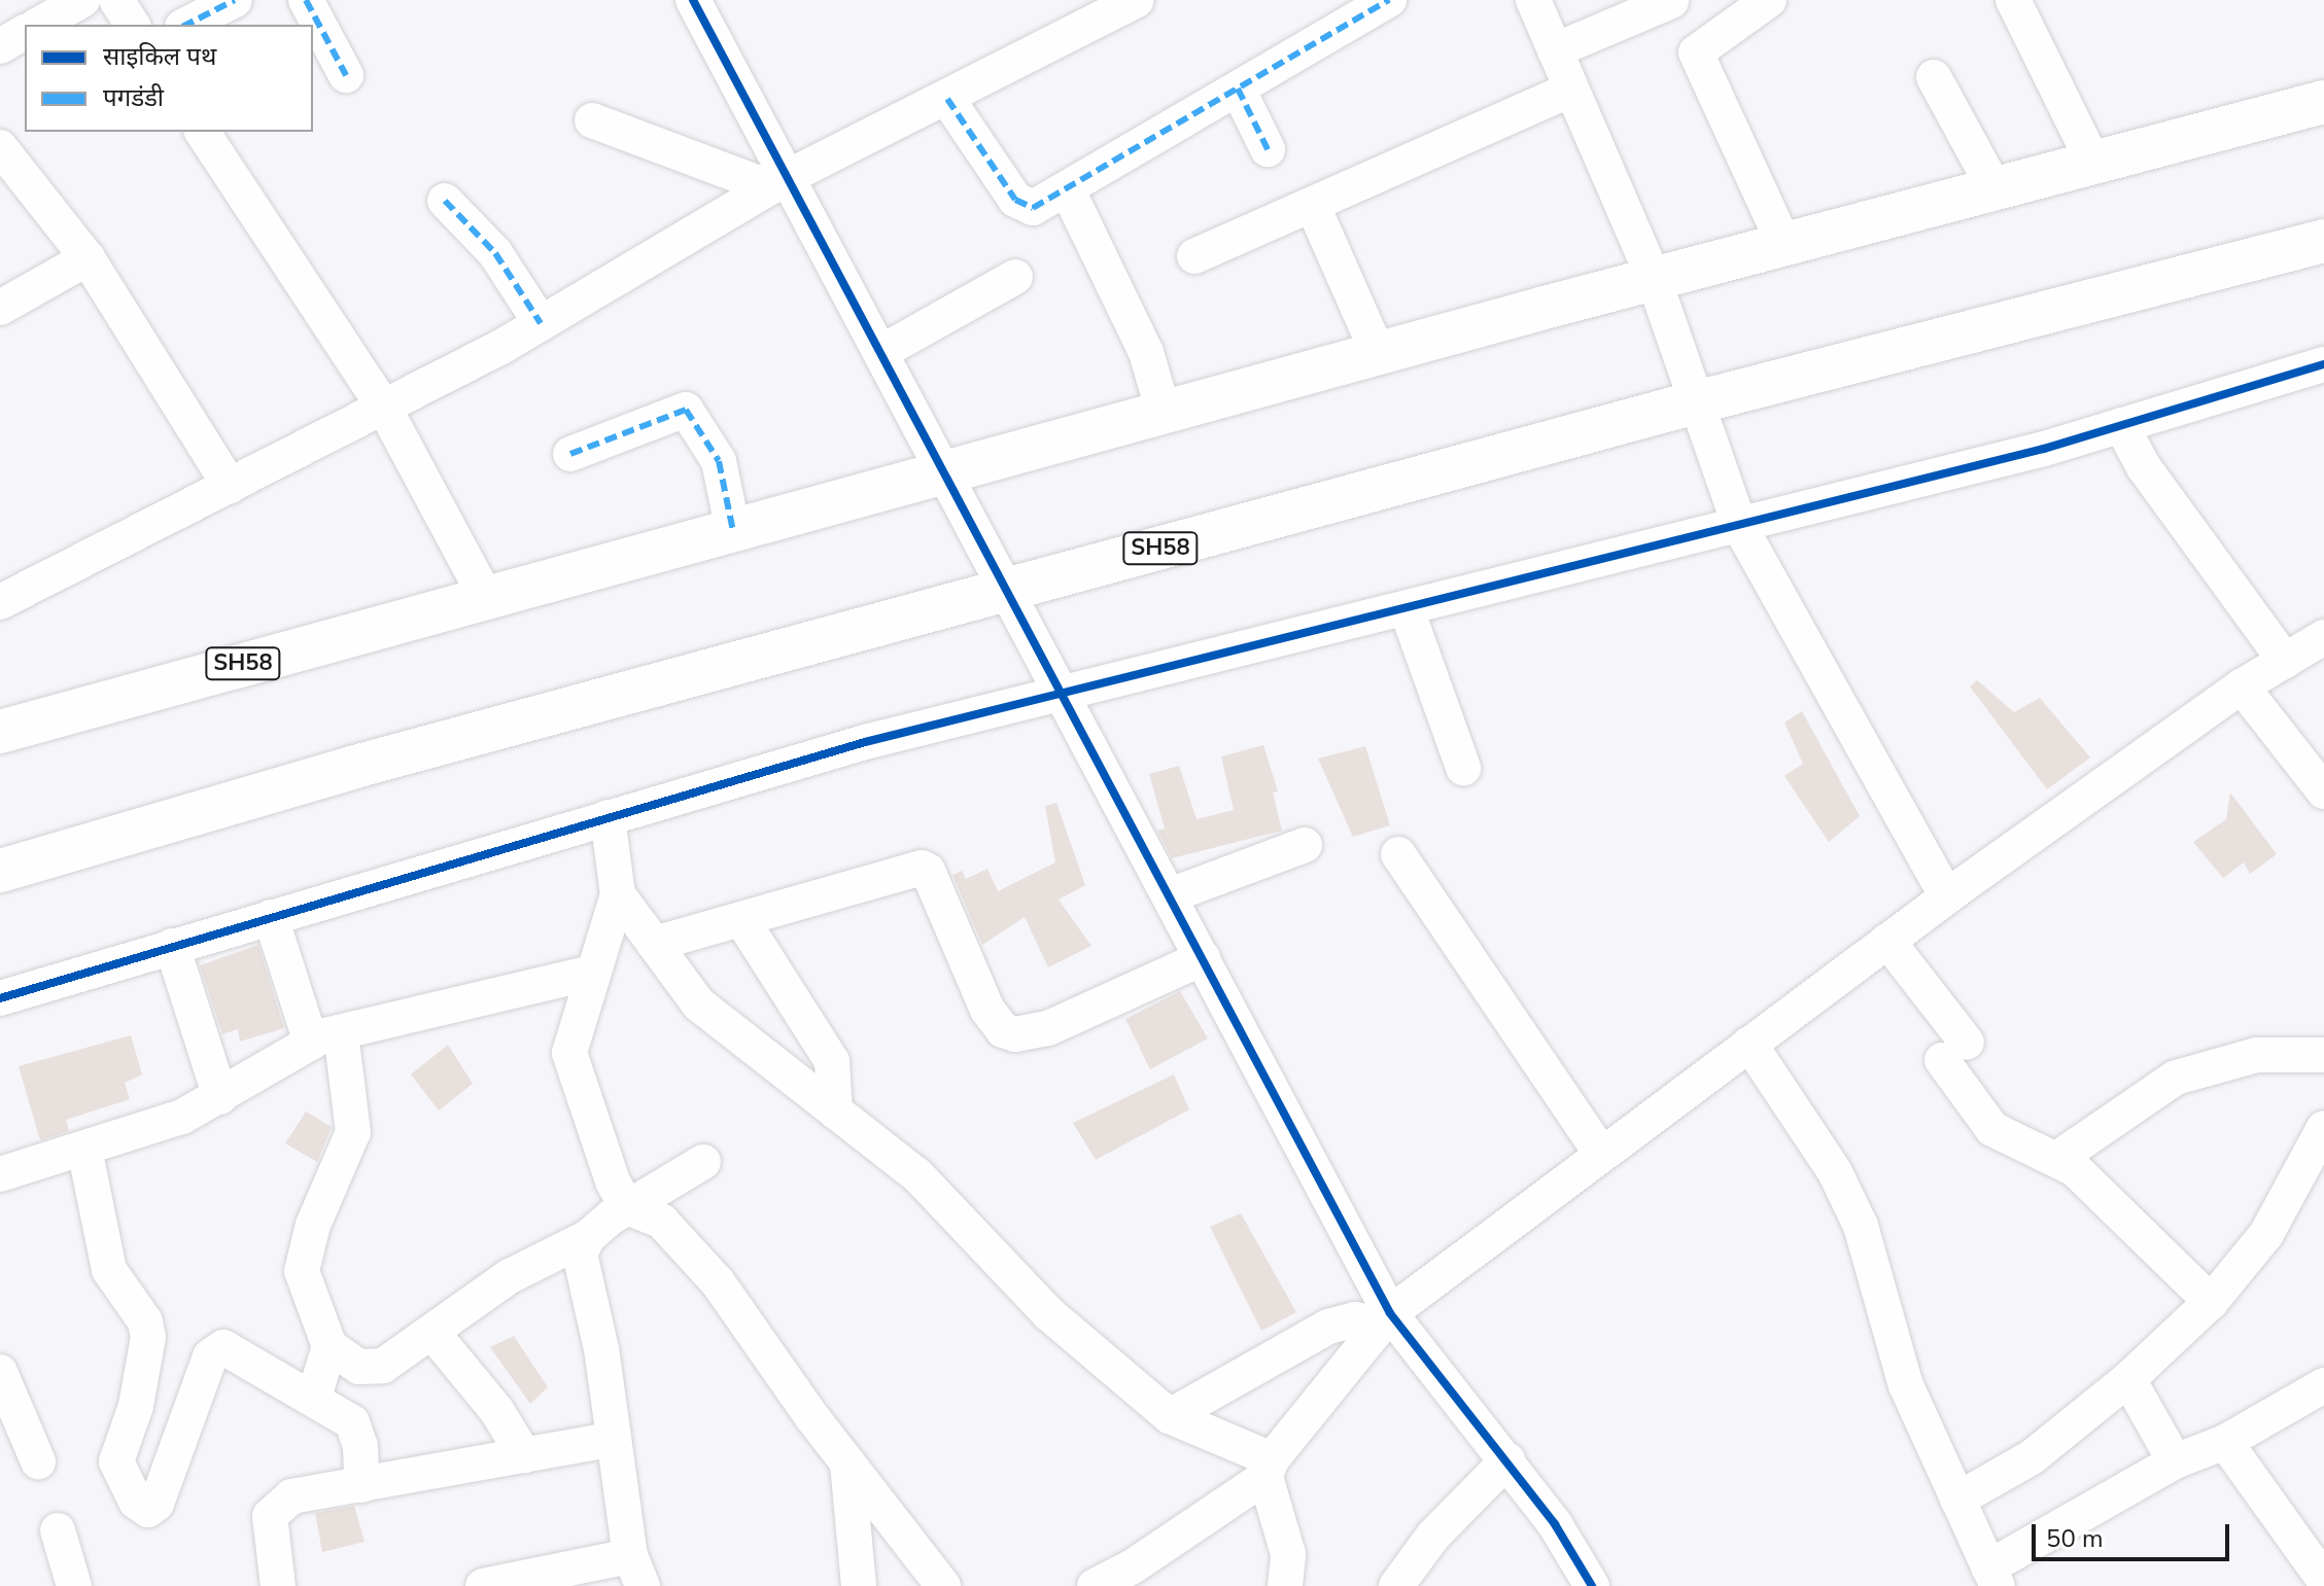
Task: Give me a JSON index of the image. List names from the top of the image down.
{
  "streets": {
    "main road": ["SH58"]
  },
  "legend": ["साइकिल पथ", "पगडंडी"],
  "scale_bar": "50 m"
}
